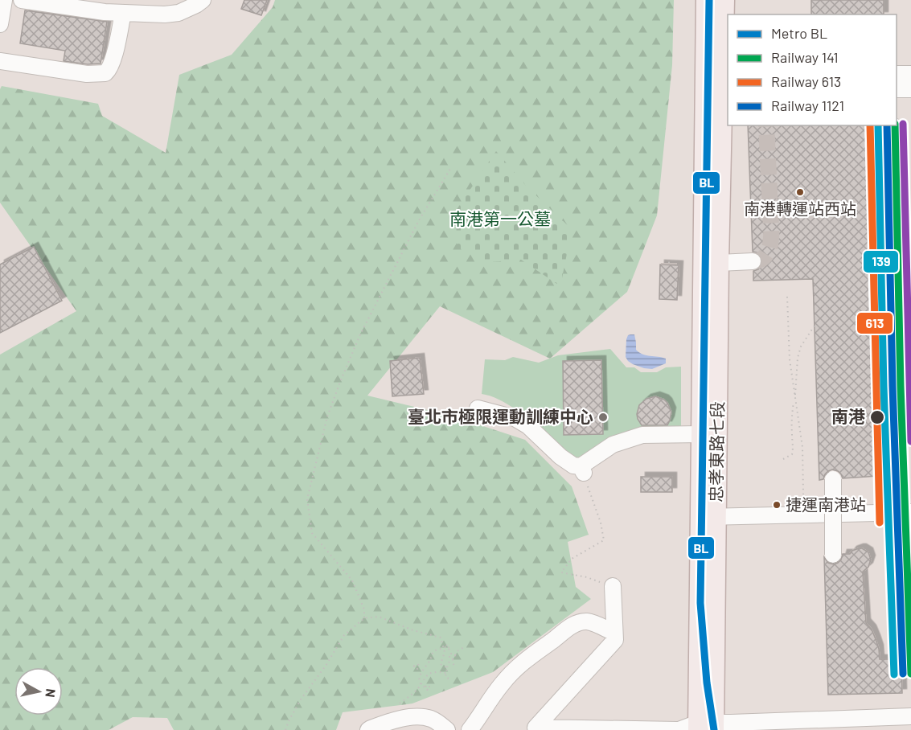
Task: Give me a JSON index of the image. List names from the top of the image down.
{
  "streets": {
    "main road": ["忠孝東路七段"]
  },
  "parks": ["南港第一公墓"],
  "places": [
    "南港轉運站西站",
    "臺北市極限運動訓練中心",
    "南港",
    "捷運南港站"
  ],
  "lines": [
    "metro line BL",
    "rail line 141",
    "rail line 613",
    "rail line 1121",
    "transit line 139"
  ],
  "legend": [
    "Metro BL",
    "Railway 141",
    "Railway 613",
    "Railway 1121"
  ],
  "north": "right"
}
